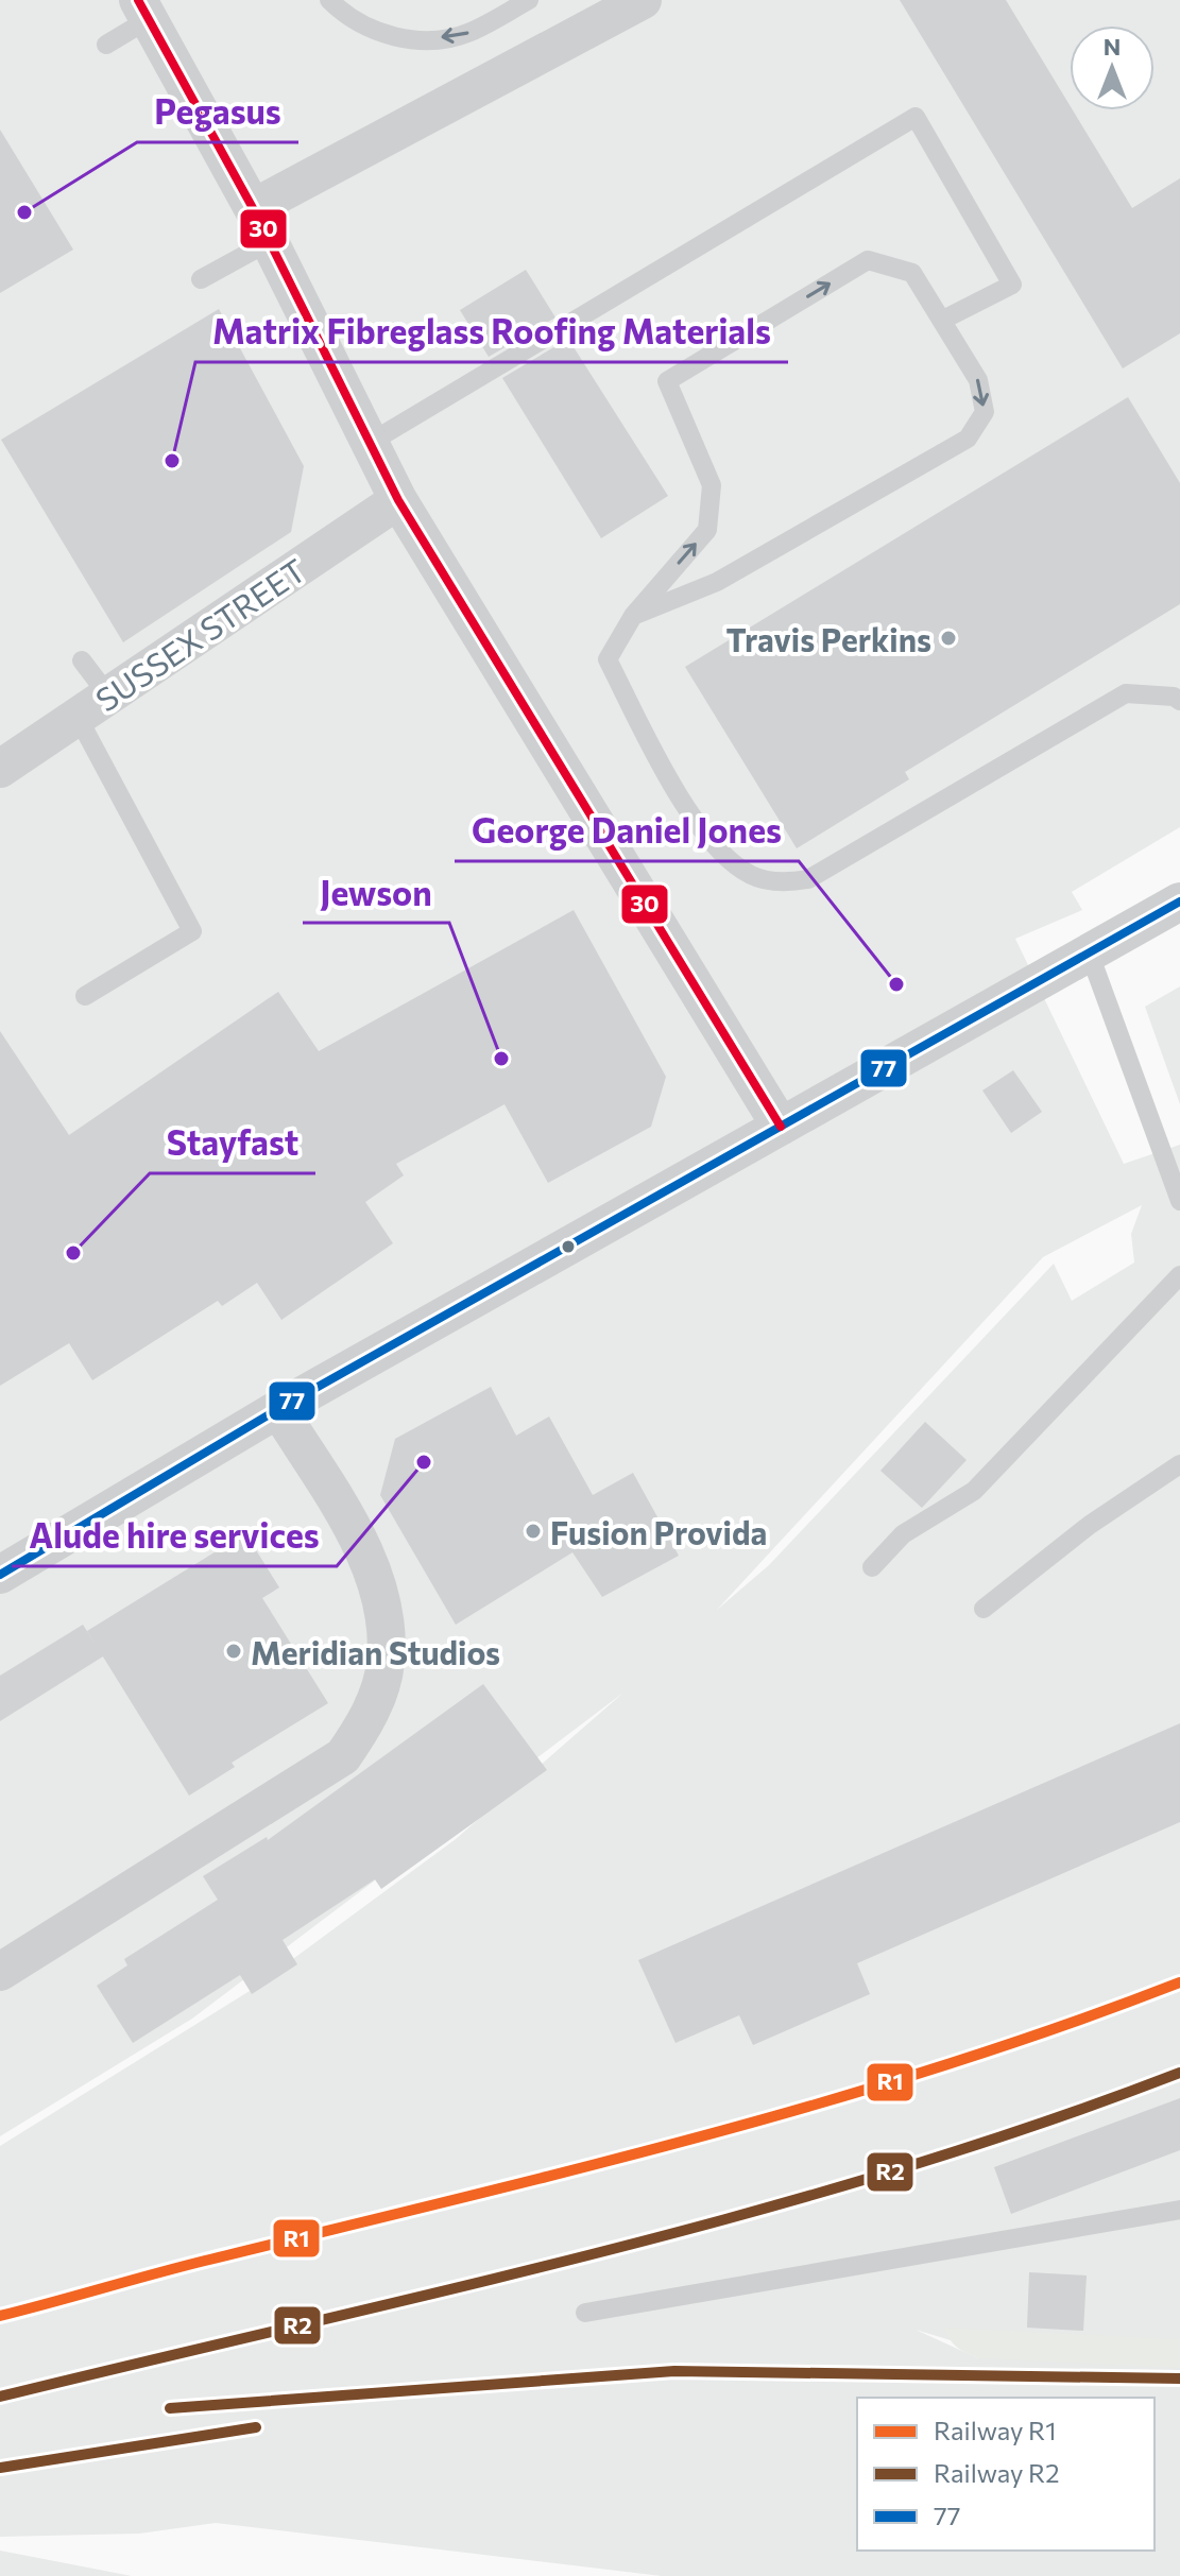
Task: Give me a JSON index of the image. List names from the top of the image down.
{
  "streets": {
    "street": ["SUSSEX STREET"]
  },
  "places": [
    "Pegasus",
    "Matrix Fibreglass Roofing Materials",
    "Travis Perkins",
    "George Daniel Jones",
    "Jewson",
    "Stayfast",
    "Alude hire services",
    "Fusion Provida",
    "Meridian Studios"
  ],
  "lines": [
    "transit line 30",
    "transit line 77",
    "rail line R1",
    "rail line R2"
  ],
  "legend": ["Railway R1", "Railway R2", "77"],
  "north": "top"
}
